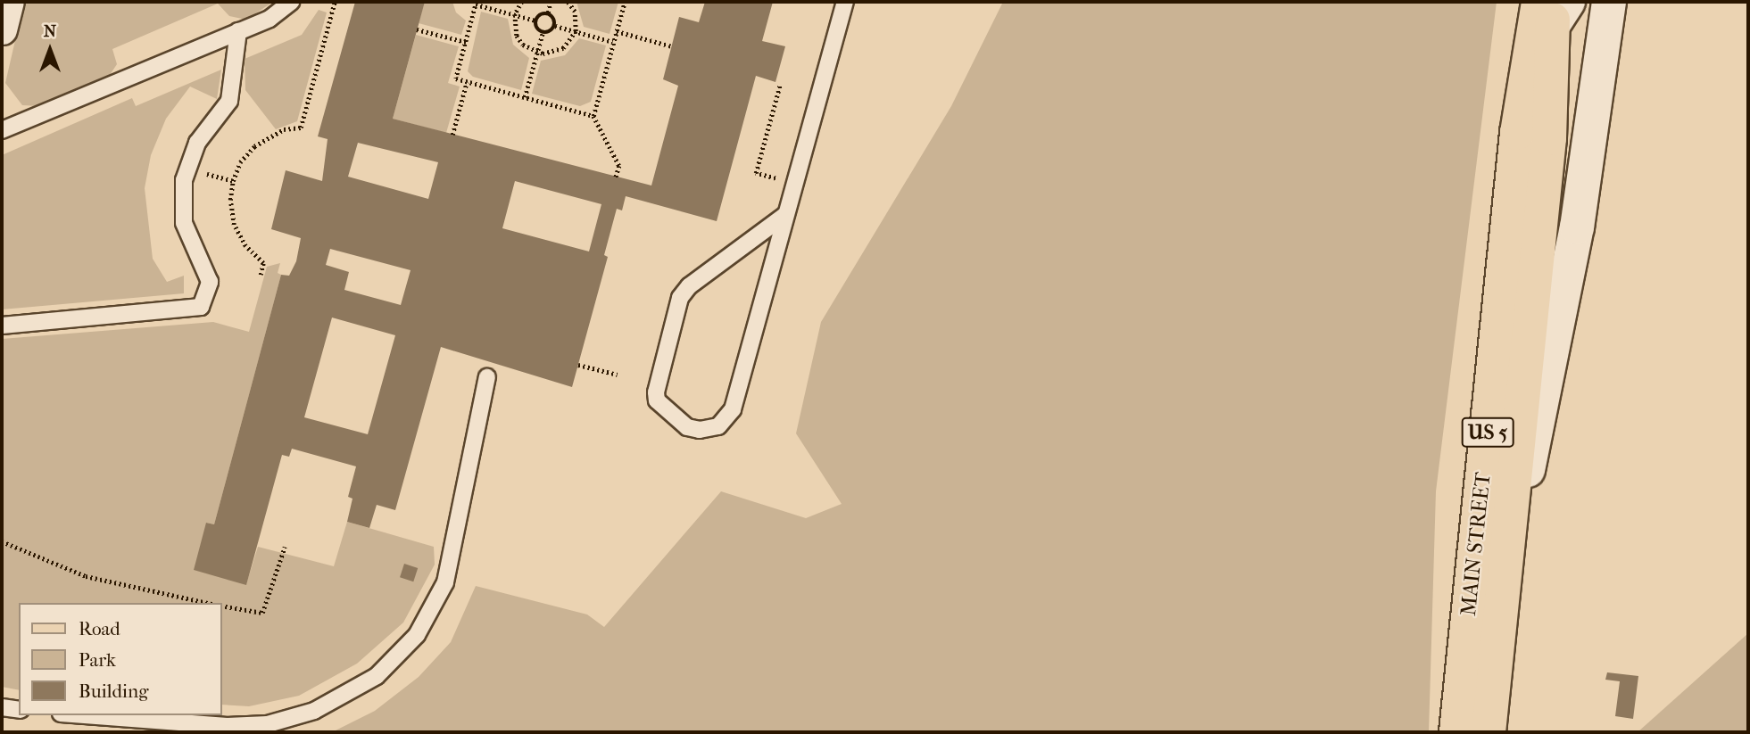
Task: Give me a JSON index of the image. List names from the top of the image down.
{
  "streets": {
    "main road": ["US 5", "MAIN STREET"]
  },
  "crossings": [
    ["US 5", "MAIN STREET"]
  ],
  "legend": ["Road", "Park", "Building"],
  "north": "top"
}
